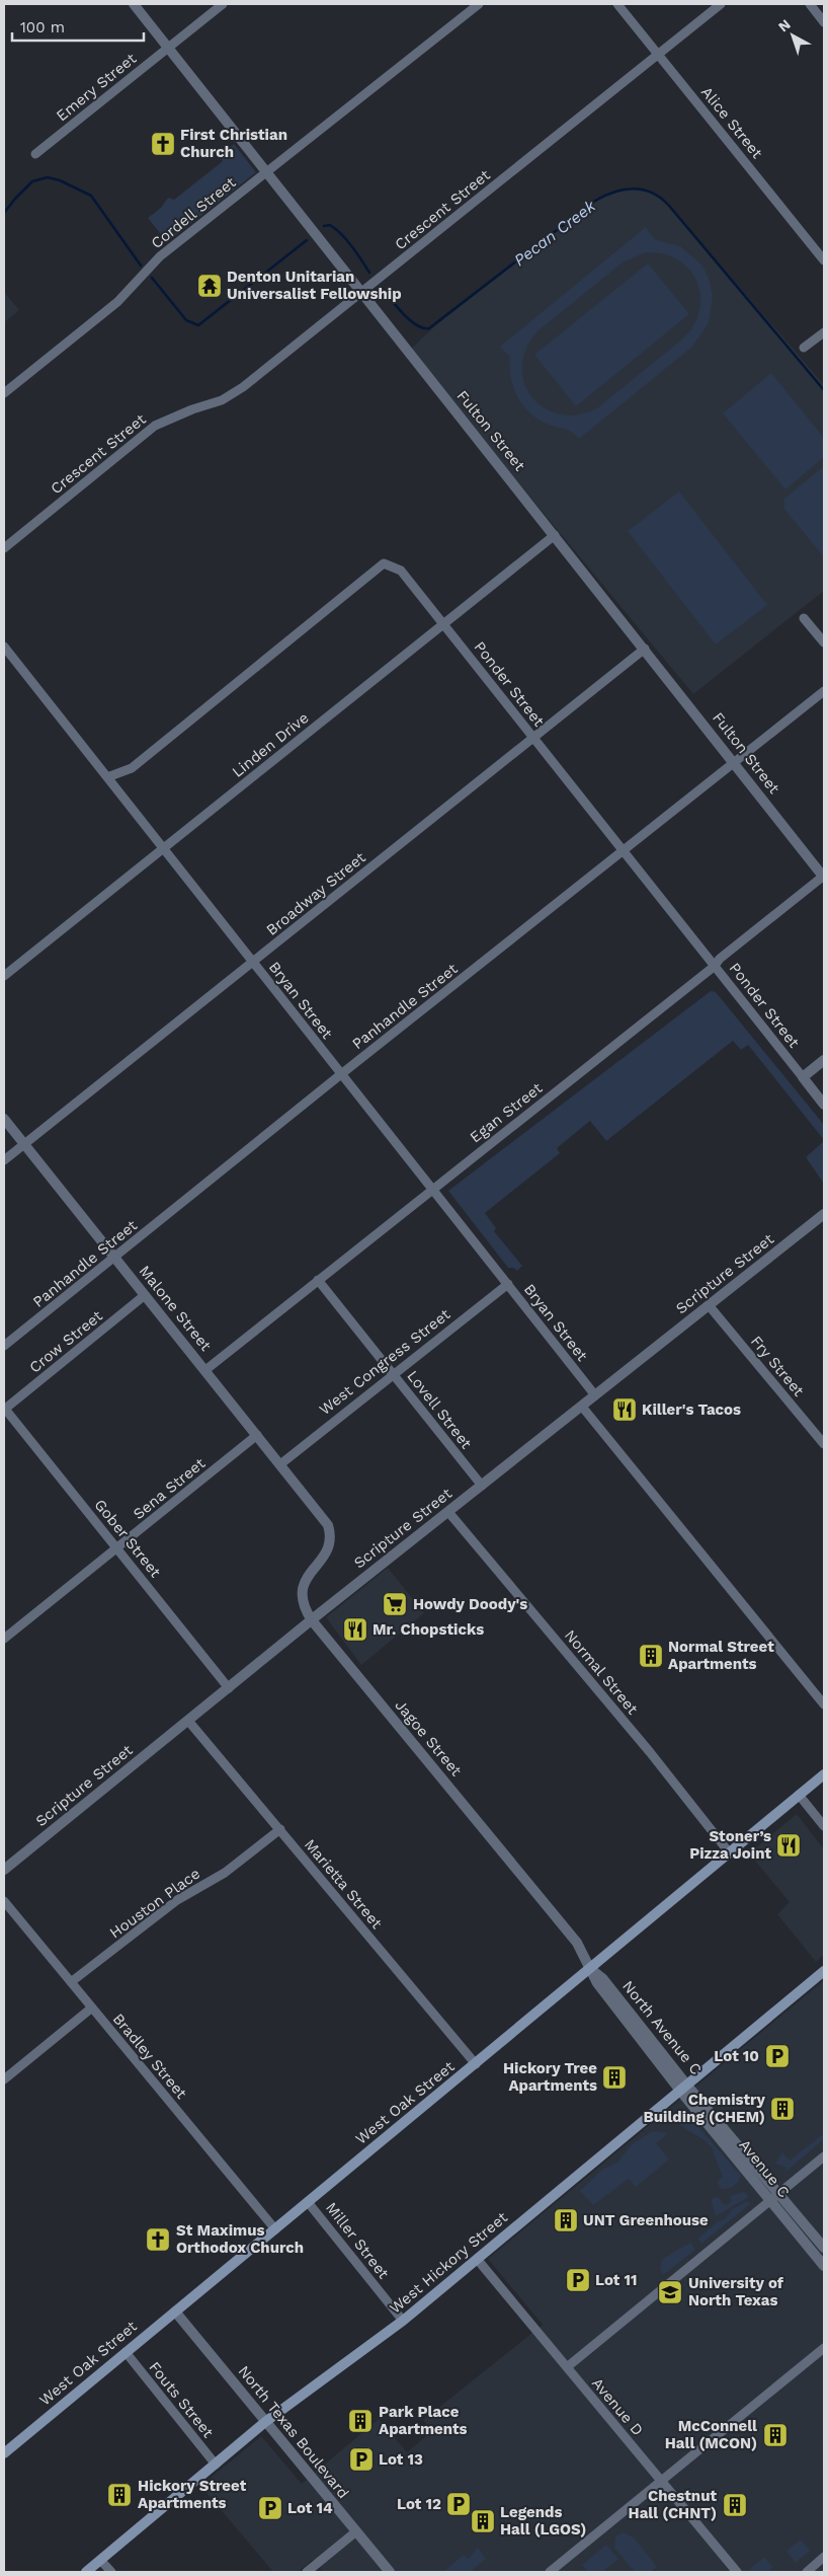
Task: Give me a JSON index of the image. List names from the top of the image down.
{
  "streets": {
    "main road": ["West Oak Street", "West Hickory Street"],
    "street": [
      "Emery Street",
      "Alice Street",
      "Crescent Street",
      "Cordell Street",
      "Fulton Street",
      "Ponder Street",
      "Linden Drive",
      "Broadway Street",
      "Bryan Street",
      "Panhandle Street",
      "Egan Street",
      "Scripture Street",
      "Malone Street",
      "Crow Street",
      "West Congress Street",
      "Fry Street",
      "Lovell Street",
      "Sena Street",
      "Gober Street",
      "Normal Street",
      "Jagoe Street",
      "Marietta Street",
      "Houston Place",
      "North Avenue C",
      "Bradley Street",
      "Avenue C",
      "Miller Street",
      "Fouts Street",
      "Avenue D",
      "North Texas Boulevard"
    ]
  },
  "crossings": [
    ["Emery Street", "Fulton Street"],
    ["Alice Street", "Crescent Street"],
    ["Crescent Street", "Fulton Street"],
    ["Cordell Street", "Fulton Street"],
    ["Fulton Street", "Linden Drive"],
    ["Fulton Street", "Broadway Street"],
    ["Fulton Street", "Panhandle Street"],
    ["Fulton Street", "Egan Street"],
    ["Ponder Street", "Linden Drive"],
    ["Ponder Street", "Broadway Street"],
    ["Ponder Street", "Bryan Street"],
    ["Ponder Street", "Panhandle Street"],
    ["Ponder Street", "Egan Street"],
    ["Linden Drive", "Bryan Street"],
    ["Broadway Street", "Bryan Street"],
    ["Broadway Street", "Malone Street"],
    ["Bryan Street", "Panhandle Street"],
    ["Bryan Street", "Egan Street"],
    ["Bryan Street", "Scripture Street"],
    ["Bryan Street", "West Congress Street"],
    ["Panhandle Street", "Malone Street"],
    ["Egan Street", "Malone Street"],
    ["Egan Street", "Lovell Street"],
    ["Scripture Street", "Fry Street"],
    ["Scripture Street", "Lovell Street"],
    ["Scripture Street", "Gober Street"],
    ["Scripture Street", "Normal Street"],
    ["Scripture Street", "Jagoe Street"],
    ["Scripture Street", "Marietta Street"],
    ["Malone Street", "Crow Street"],
    ["Malone Street", "West Congress Street"],
    ["Malone Street", "Sena Street"],
    ["Malone Street", "Jagoe Street"],
    ["Crow Street", "Gober Street"],
    ["West Congress Street", "Lovell Street"],
    ["Sena Street", "Gober Street"],
    ["Normal Street", "West Oak Street"],
    ["Jagoe Street", "North Avenue C"],
    ["Jagoe Street", "West Oak Street"],
    ["Marietta Street", "Houston Place"],
    ["Marietta Street", "West Oak Street"],
    ["Houston Place", "Bradley Street"],
    ["North Avenue C", "West Oak Street"],
    ["North Avenue C", "Avenue C"],
    ["North Avenue C", "West Hickory Street"],
    ["Bradley Street", "West Oak Street"],
    ["West Oak Street", "Miller Street"],
    ["West Oak Street", "Fouts Street"],
    ["West Oak Street", "North Texas Boulevard"],
    ["Miller Street", "West Hickory Street"],
    ["West Hickory Street", "Fouts Street"],
    ["West Hickory Street", "Avenue D"],
    ["West Hickory Street", "North Texas Boulevard"]
  ],
  "water": ["Pecan Creek"],
  "places": {
    "church": ["First Christian Church", "St Maximus Orthodox Church"],
    "temple": ["Denton Unitarian Universalist Fellowship"],
    "restaurant": ["Killer's Tacos", "Mr. Chopsticks", "Stoner’s Pizza Joint"],
    "supermarket": ["Howdy Doody's"],
    "building": [
      "Normal Street Apartments",
      "Hickory Tree Apartments",
      "Chemistry Building (CHEM)",
      "UNT Greenhouse",
      "Park Place Apartments",
      "McConnell Hall (MCON)",
      "Hickory Street Apartments",
      "Chestnut Hall (CHNT)",
      "Legends Hall (LGOS)"
    ],
    "parking": [
      "Lot 10",
      "Lot 11",
      "Lot 13",
      "Lot 12",
      "Lot 14"
    ],
    "school or university": ["University of North Texas"]
  },
  "scale_bar": "100 m",
  "north": "top left"
}
